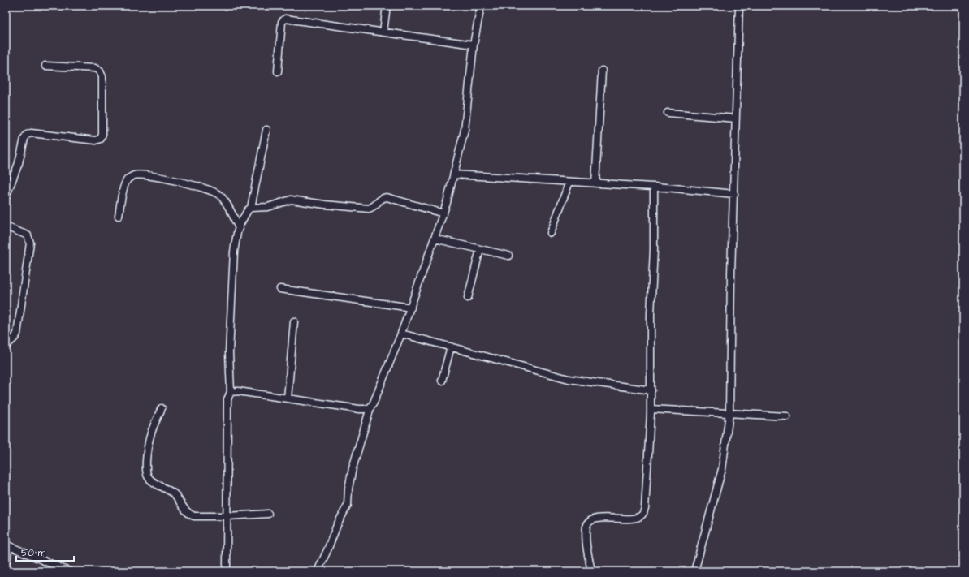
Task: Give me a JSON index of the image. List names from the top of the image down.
{
  "scale_bar": "50 m"
}
